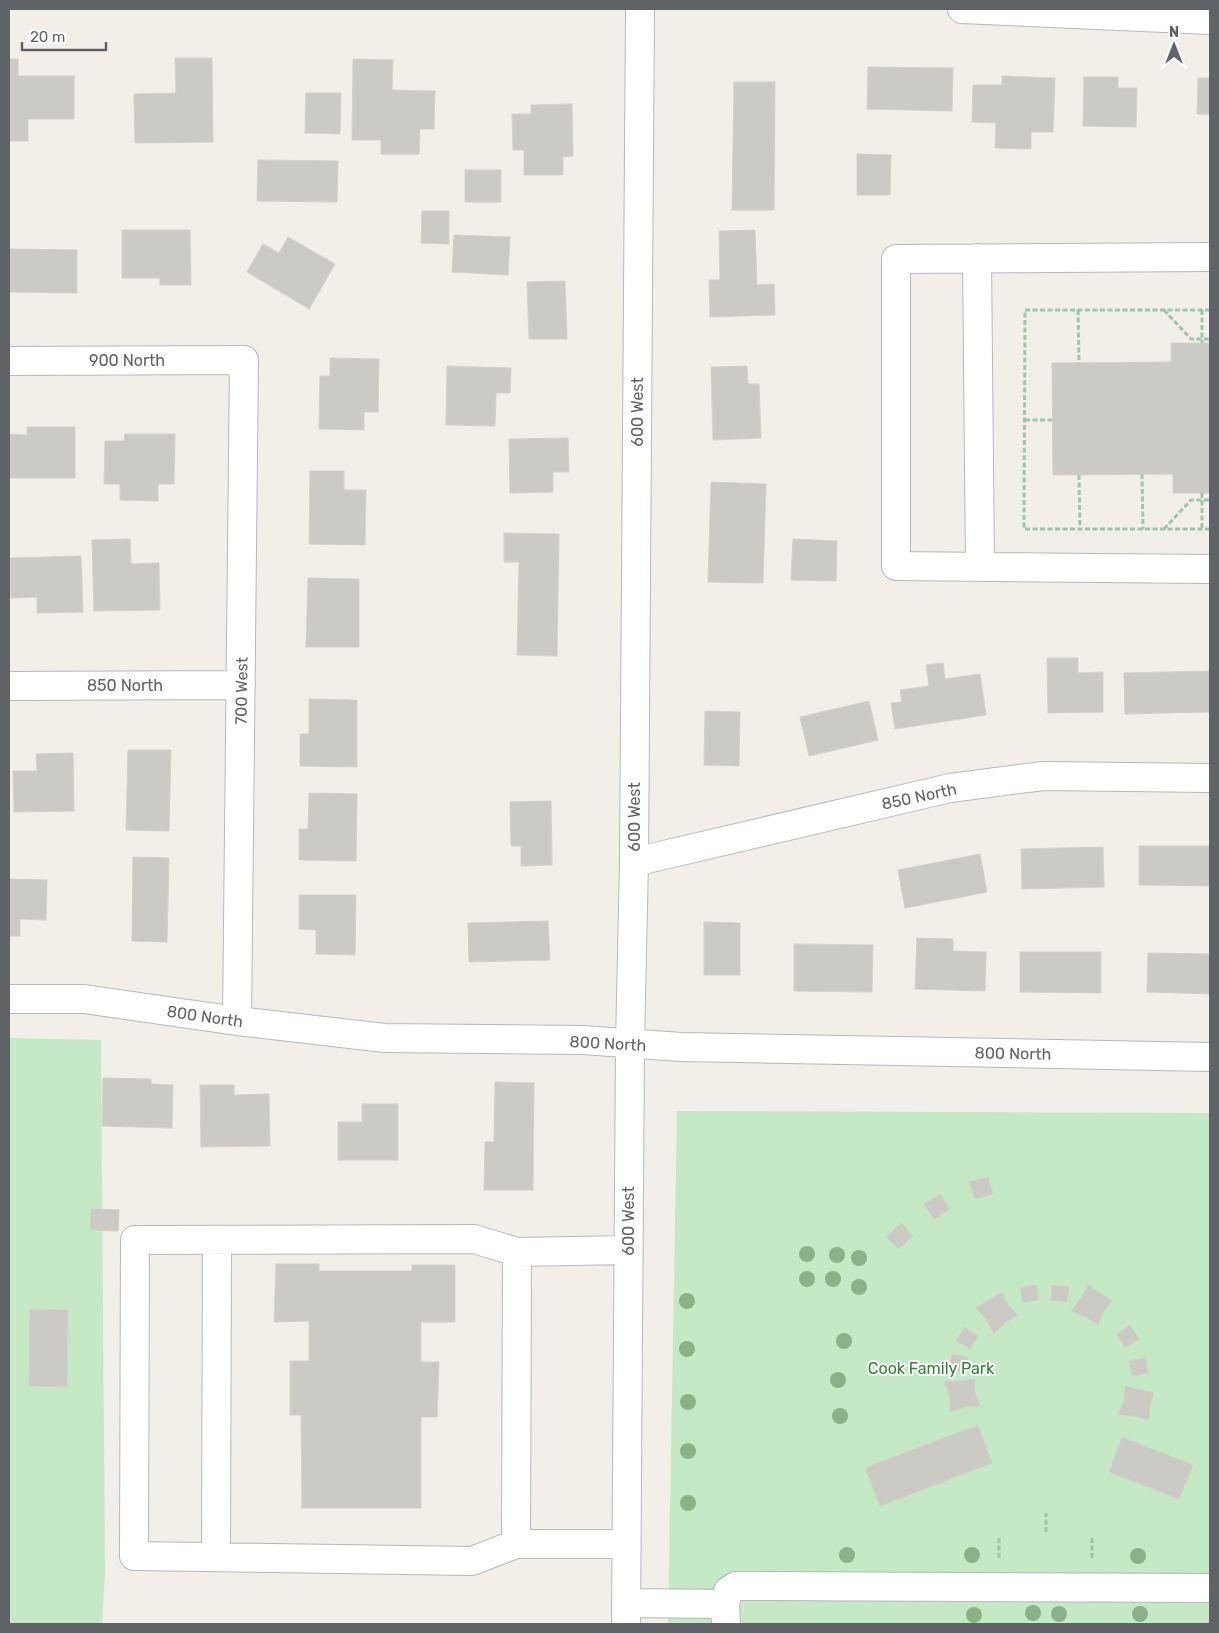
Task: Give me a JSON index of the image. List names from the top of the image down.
{
  "streets": {
    "street": [
      "900 North",
      "600 West",
      "850 North",
      "700 West",
      "800 North"
    ]
  },
  "crossings": [
    ["900 North", "700 West"],
    ["600 West", "850 North"],
    ["600 West", "800 North"],
    ["850 North", "700 West"],
    ["700 West", "800 North"]
  ],
  "parks": ["Cook Family Park"],
  "scale_bar": "20 m",
  "north": "top"
}
